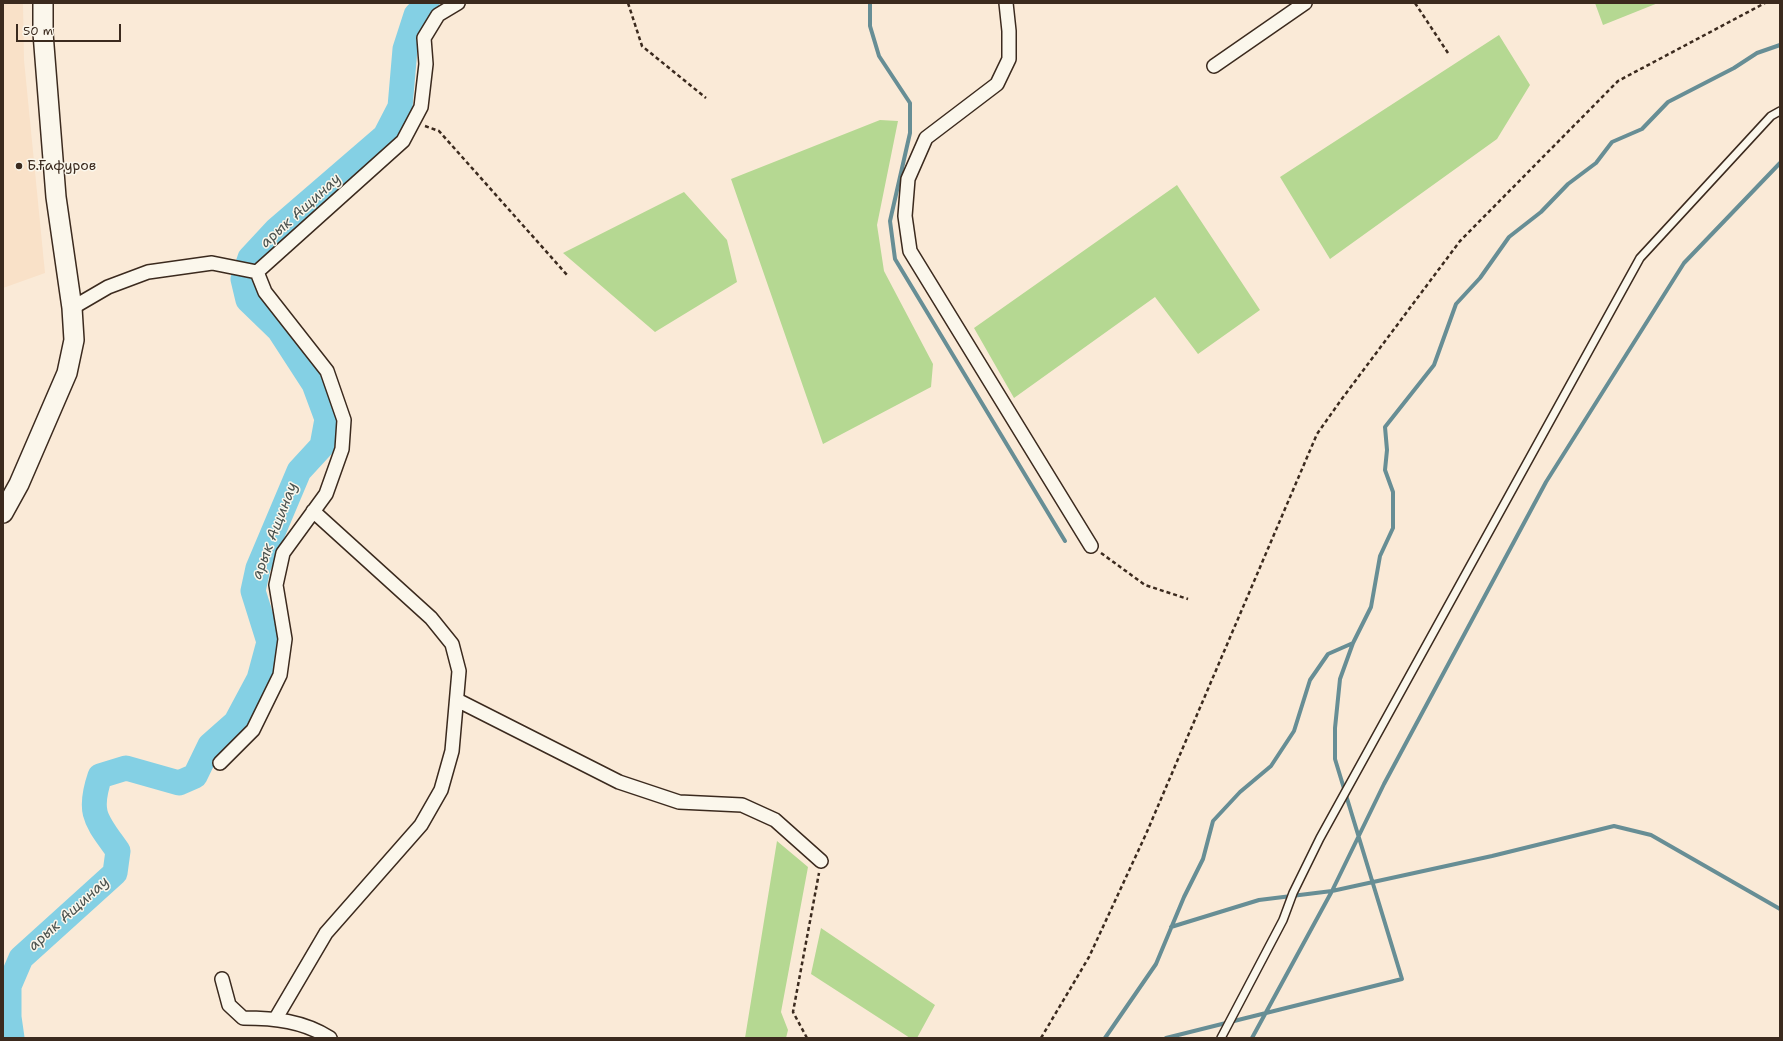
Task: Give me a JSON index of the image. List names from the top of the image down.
{
  "water": ["арык Ащинау"],
  "places": ["Б.Ғафуров"],
  "scale_bar": "50 m"
}
